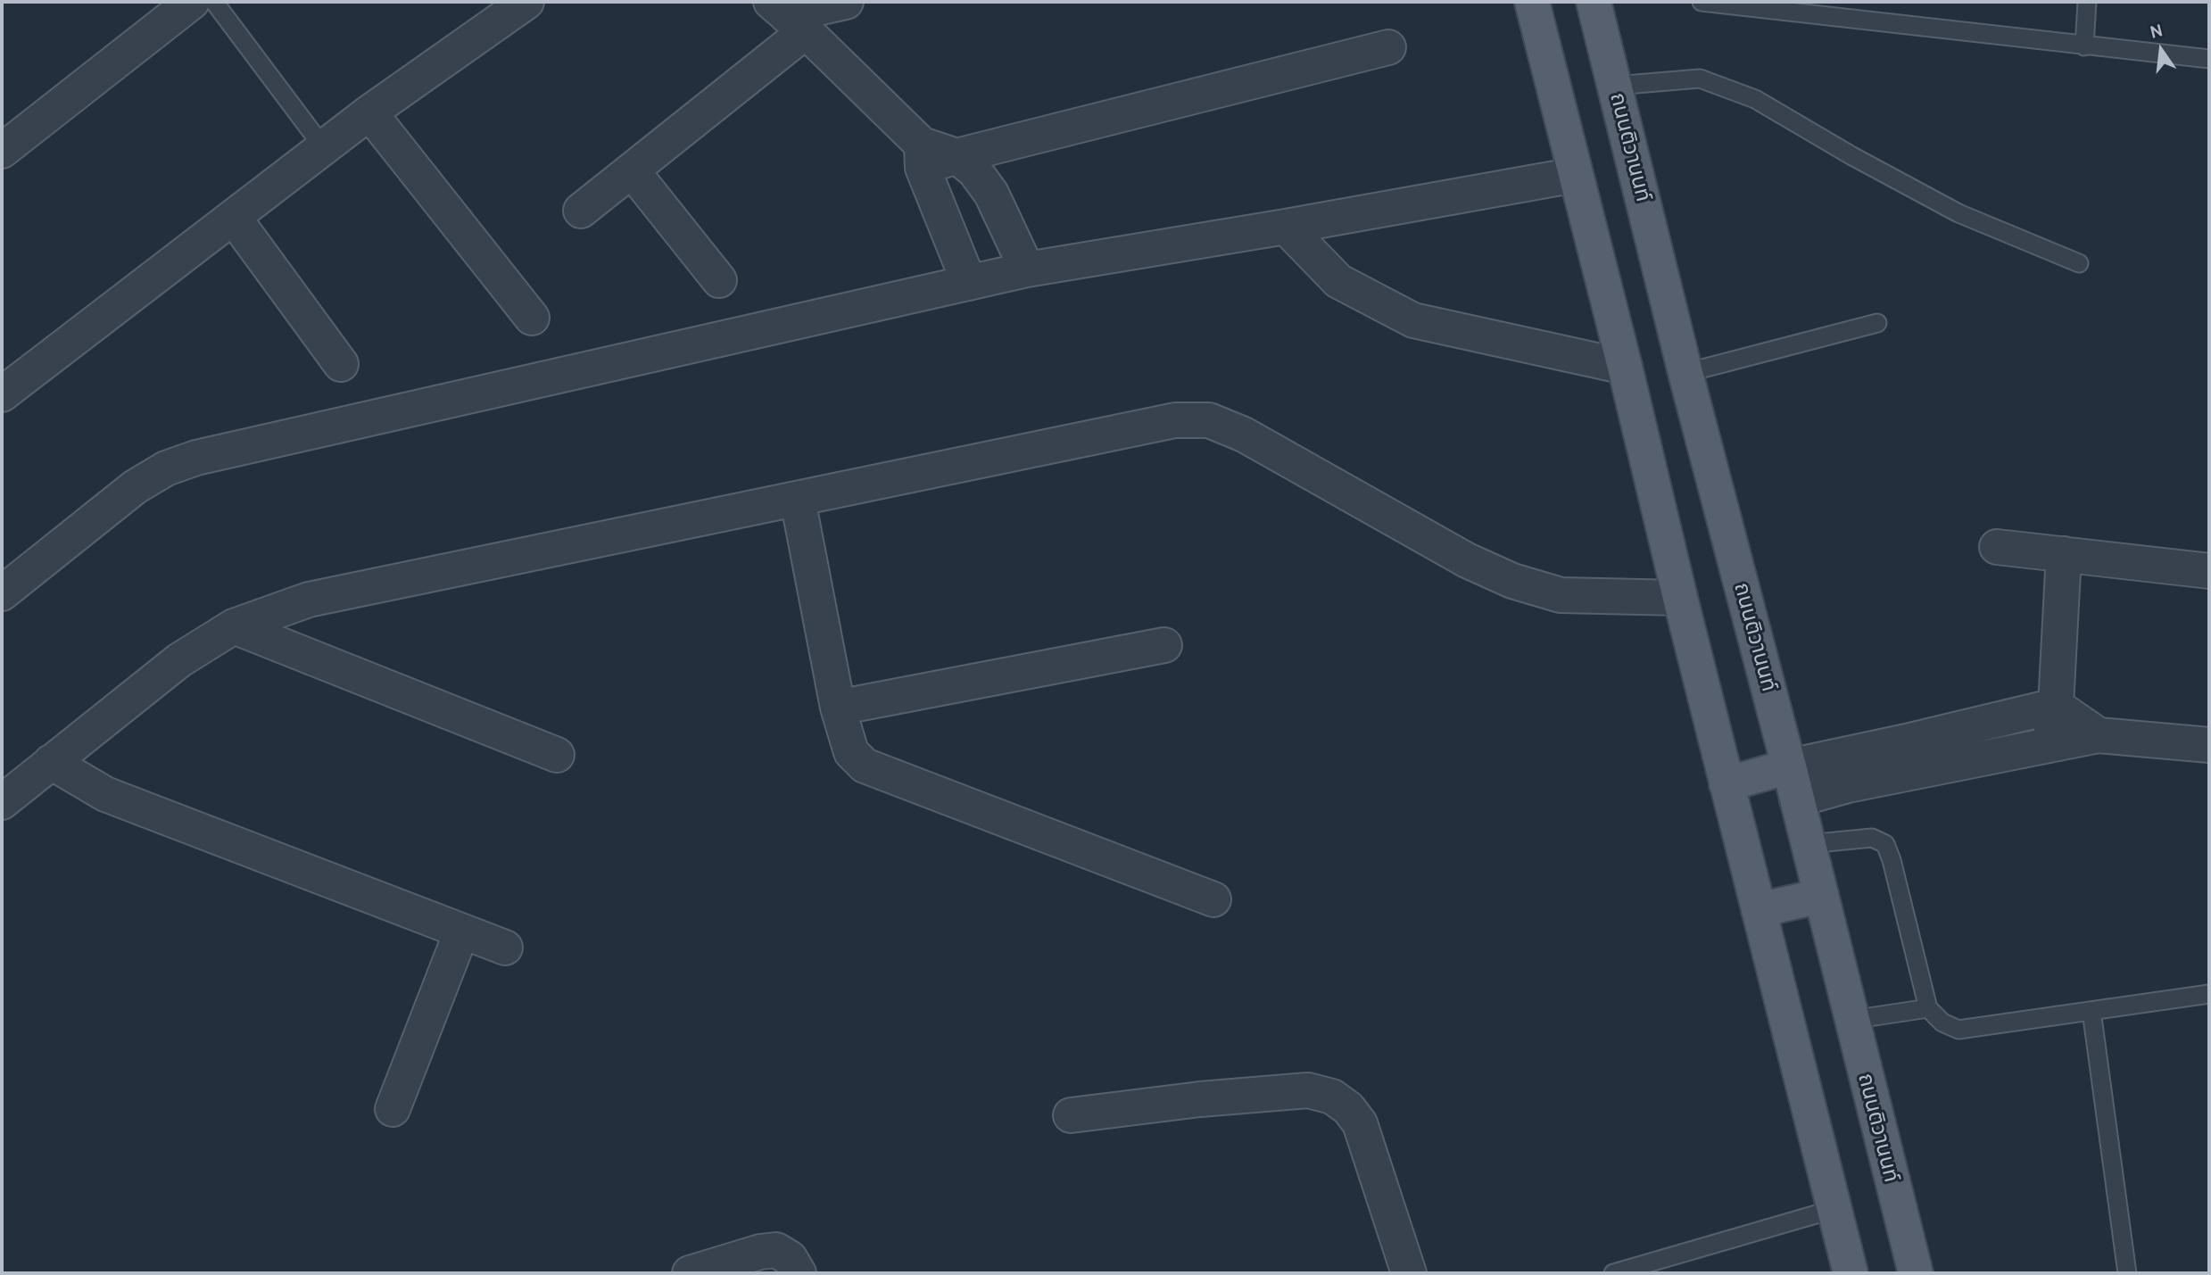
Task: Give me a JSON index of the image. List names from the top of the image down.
{
  "streets": {
    "main road": ["ถนนติวานนท์"]
  },
  "north": "top"
}
